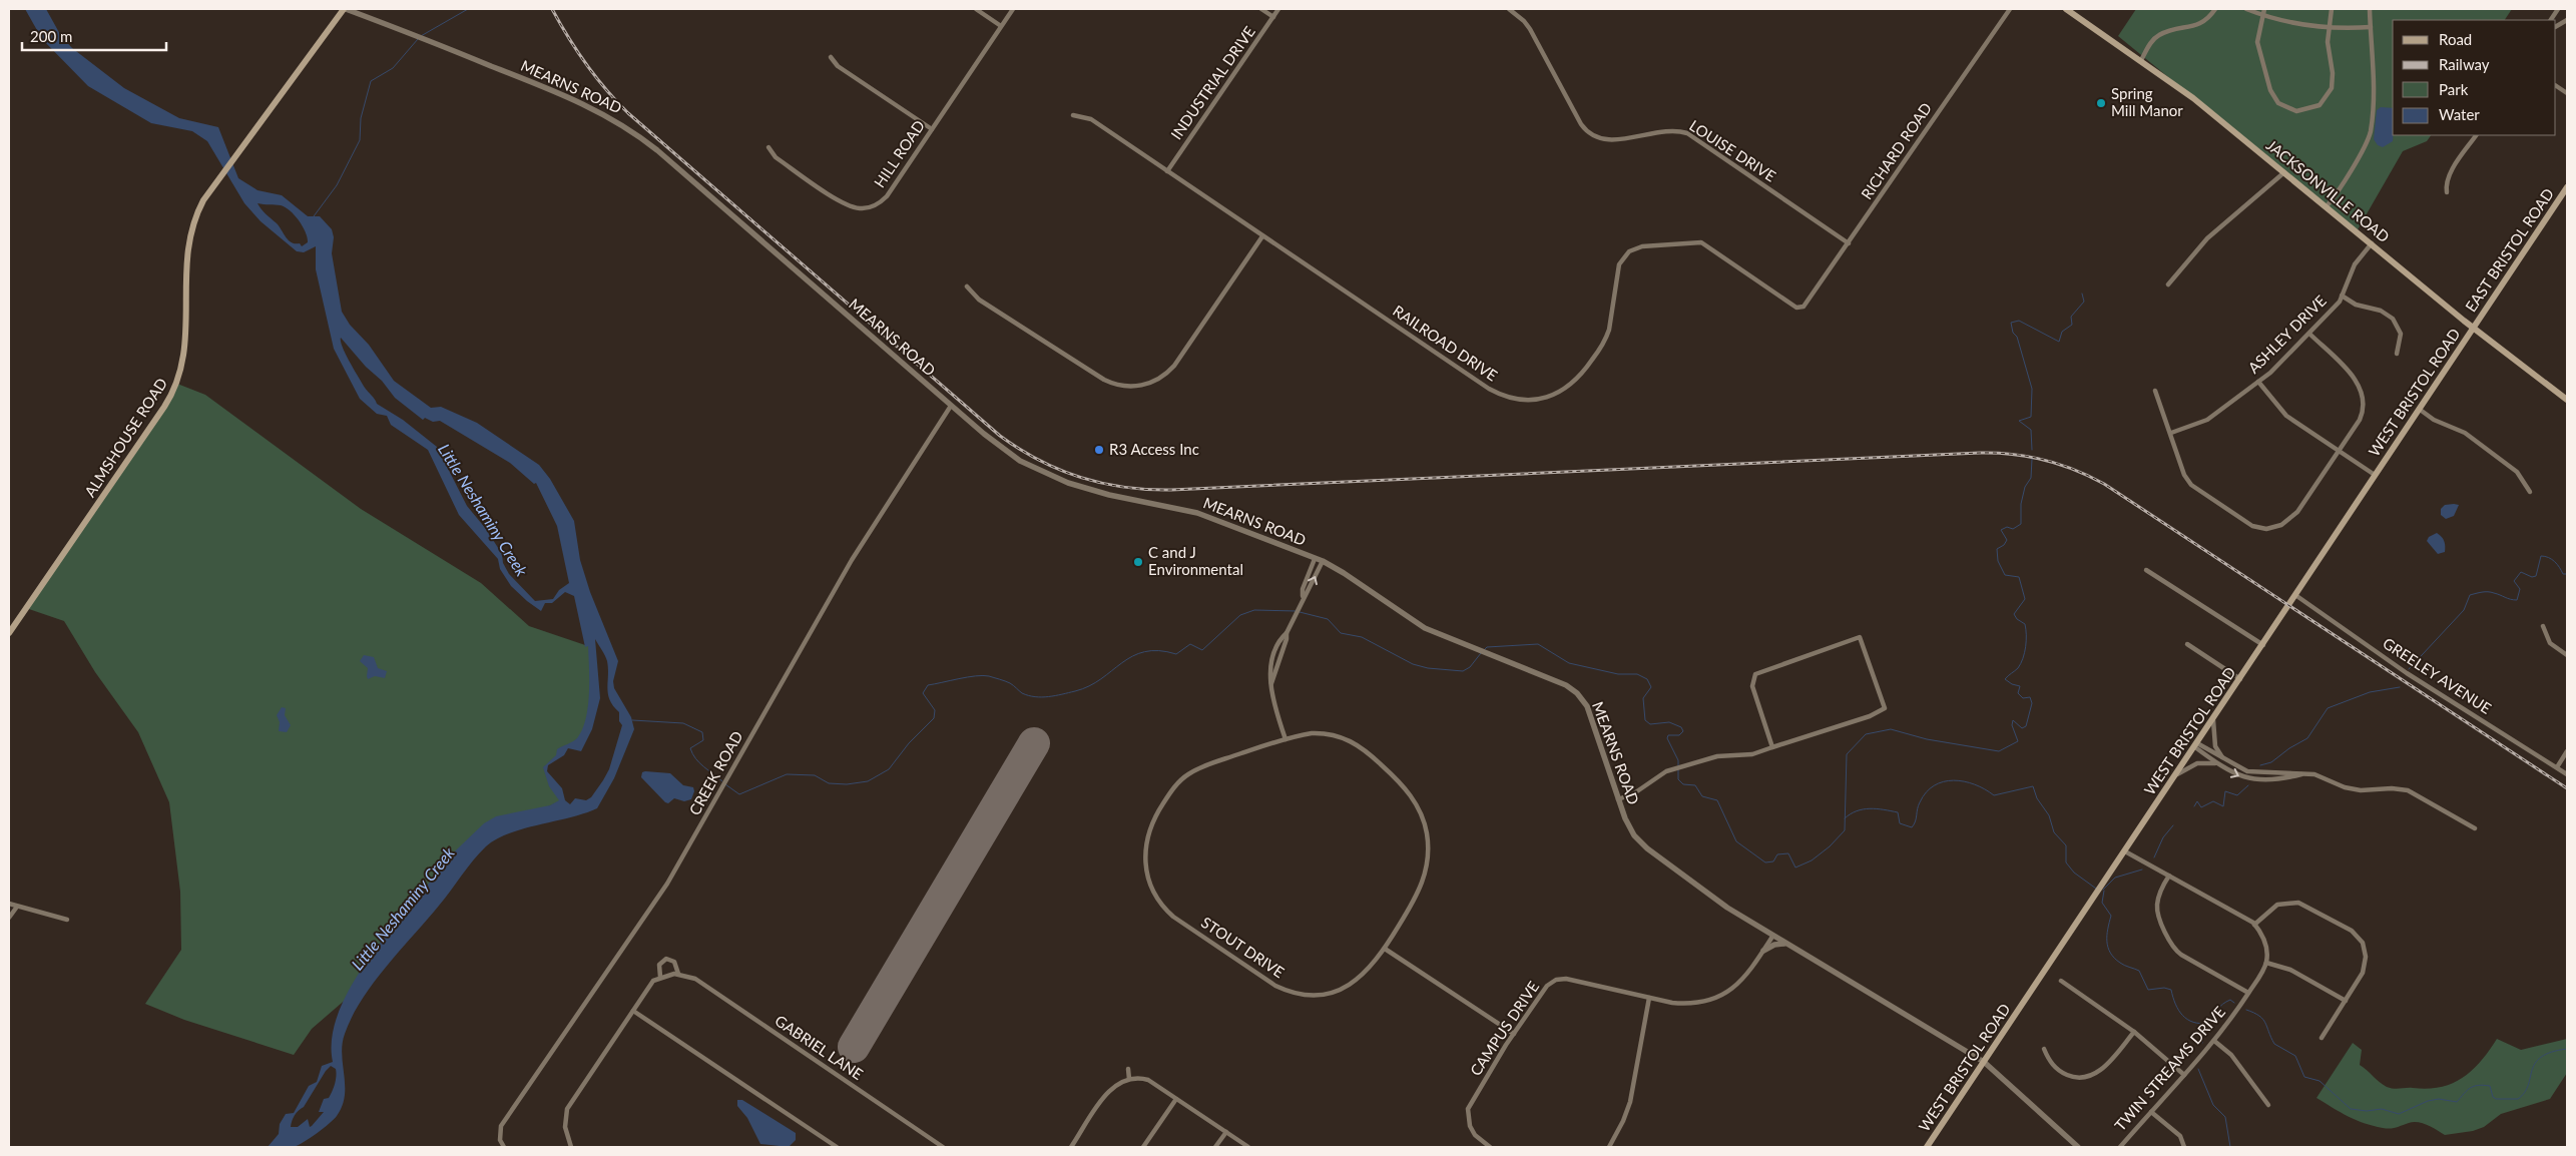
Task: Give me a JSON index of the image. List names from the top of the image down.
{
  "streets": {
    "main road": [
      "JACKSONVILLE ROAD",
      "EAST BRISTOL ROAD",
      "WEST BRISTOL ROAD",
      "ALMSHOUSE ROAD"
    ],
    "street": [
      "INDUSTRIAL DRIVE",
      "MEARNS ROAD",
      "LOUISE DRIVE",
      "RICHARD ROAD",
      "HILL ROAD",
      "ASHLEY DRIVE",
      "RAILROAD DRIVE",
      "GREELEY AVENUE",
      "CREEK ROAD",
      "STOUT DRIVE",
      "CAMPUS DRIVE",
      "GABRIEL LANE",
      "TWIN STREAMS DRIVE"
    ]
  },
  "crossings": [
    ["INDUSTRIAL DRIVE", "RAILROAD DRIVE"],
    ["MEARNS ROAD", "WEST BRISTOL ROAD"],
    ["MEARNS ROAD", "ALMSHOUSE ROAD"],
    ["MEARNS ROAD", "CREEK ROAD"],
    ["MEARNS ROAD", "CAMPUS DRIVE"],
    ["LOUISE DRIVE", "RICHARD ROAD"],
    ["RICHARD ROAD", "RAILROAD DRIVE"],
    ["JACKSONVILLE ROAD", "EAST BRISTOL ROAD"],
    ["JACKSONVILLE ROAD", "ASHLEY DRIVE"],
    ["JACKSONVILLE ROAD", "WEST BRISTOL ROAD"],
    ["EAST BRISTOL ROAD", "WEST BRISTOL ROAD"],
    ["WEST BRISTOL ROAD", "GREELEY AVENUE"]
  ],
  "water": ["Little Neshaminy Creek"],
  "places": ["Spring Mill Manor", "R3 Access Inc", "C and J Environmental"],
  "legend": [
    "Road",
    "Railway",
    "Park",
    "Water"
  ],
  "scale_bar": "200 m"
}
